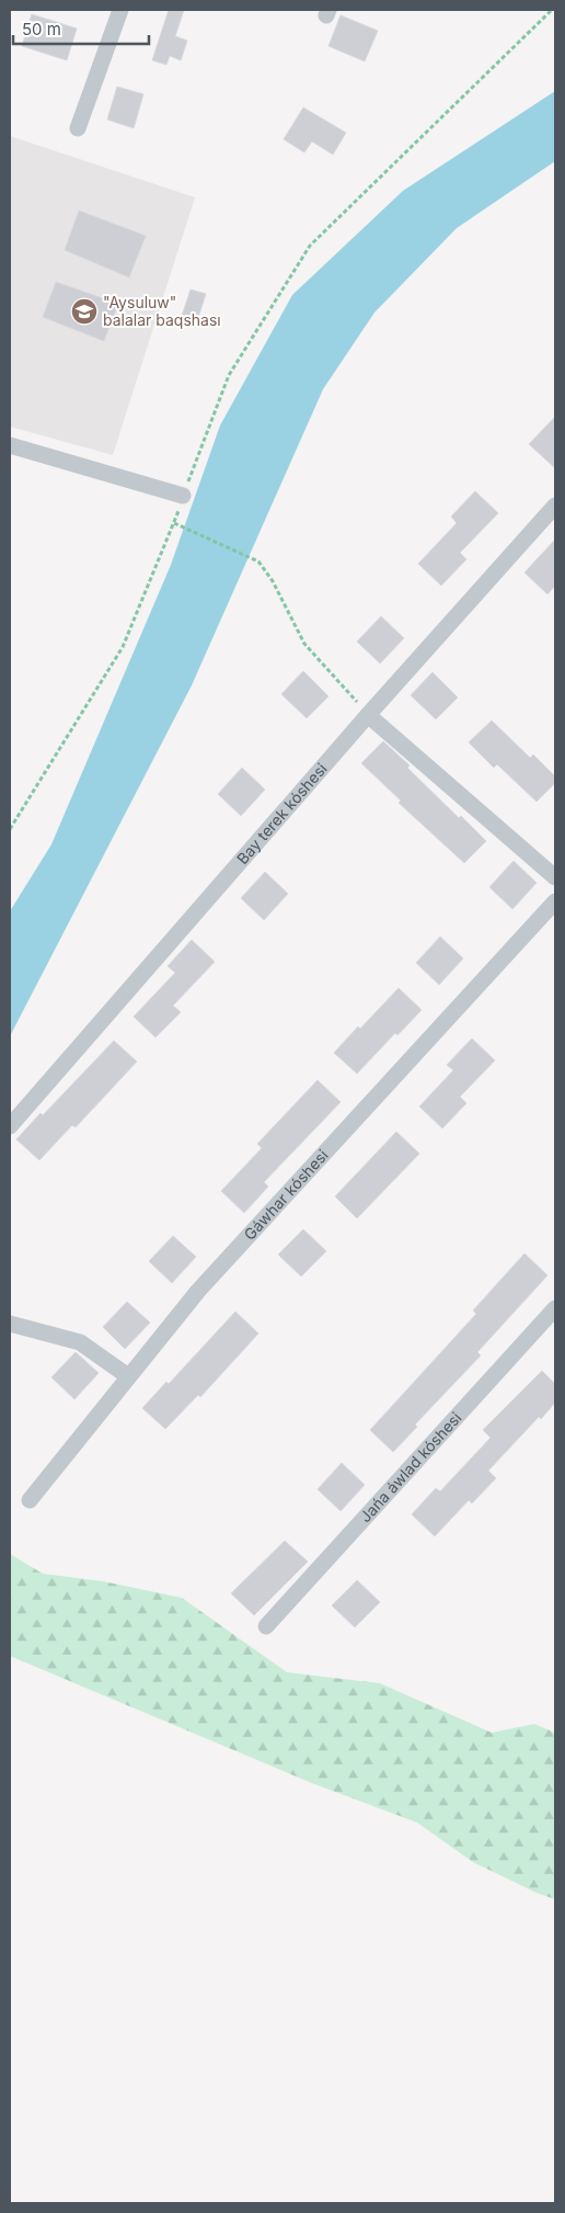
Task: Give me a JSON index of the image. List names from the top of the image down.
{
  "streets": {
    "street": ["Bay terek kóshesi", "Gáwhar kóshesi", "Jańa áwlad kóshesi"]
  },
  "places": {
    "school or university": ["\"Aysuluw\" balalar baqshası"]
  },
  "scale_bar": "50 m"
}
